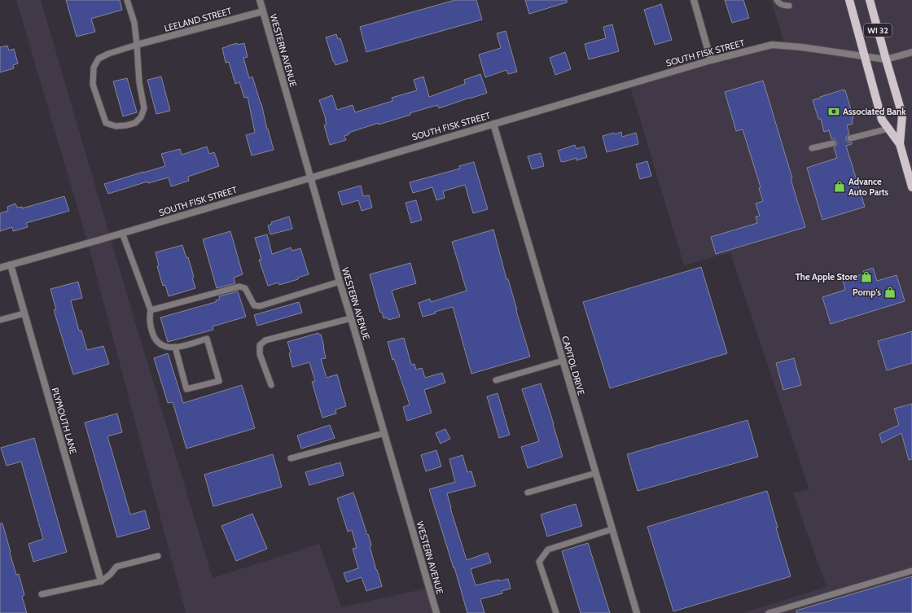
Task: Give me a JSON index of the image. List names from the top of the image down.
{
  "streets": {
    "main road": ["WI 32"],
    "street": [
      "LEELAND STREET",
      "WESTERN AVENUE",
      "SOUTH FISK STREET",
      "CAPITOL DRIVE",
      "PLYMOUTH LANE"
    ]
  },
  "crossings": [
    ["LEELAND STREET", "WESTERN AVENUE"],
    ["WI 32", "SOUTH FISK STREET"],
    ["WESTERN AVENUE", "SOUTH FISK STREET"],
    ["SOUTH FISK STREET", "CAPITOL DRIVE"],
    ["SOUTH FISK STREET", "PLYMOUTH LANE"]
  ],
  "places": {
    "bank": ["Associated Bank"],
    "shop": ["Advance Auto Parts", "The Apple Store", "Pomp's"]
  }
}
